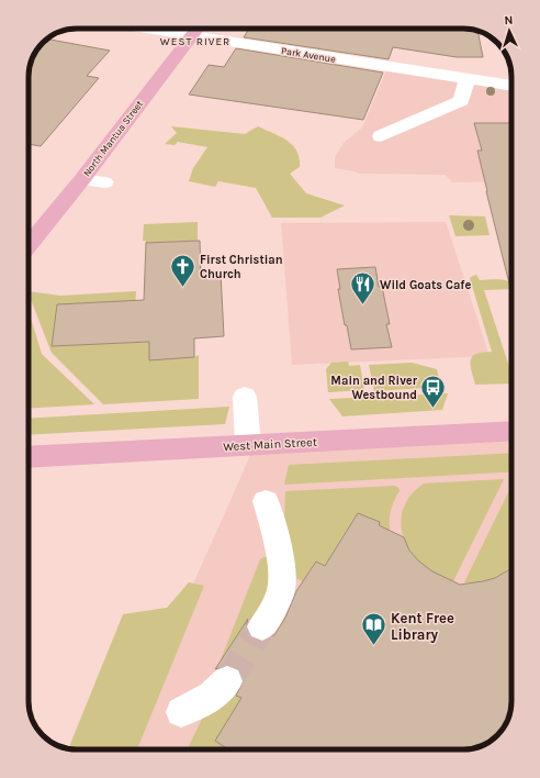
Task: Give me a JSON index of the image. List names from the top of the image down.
{
  "streets": {
    "main road": ["North Mantua Street", "West Main Street"],
    "street": ["Park Avenue"]
  },
  "crossings": [
    ["Park Avenue", "North Mantua Street"]
  ],
  "districts": ["WEST RIVER"],
  "places": {
    "church": ["First Christian Church"],
    "restaurant": ["Wild Goats Cafe"],
    "bus stop": ["Main and River Westbound"],
    "library": ["Kent Free Library"]
  },
  "north": "top"
}
